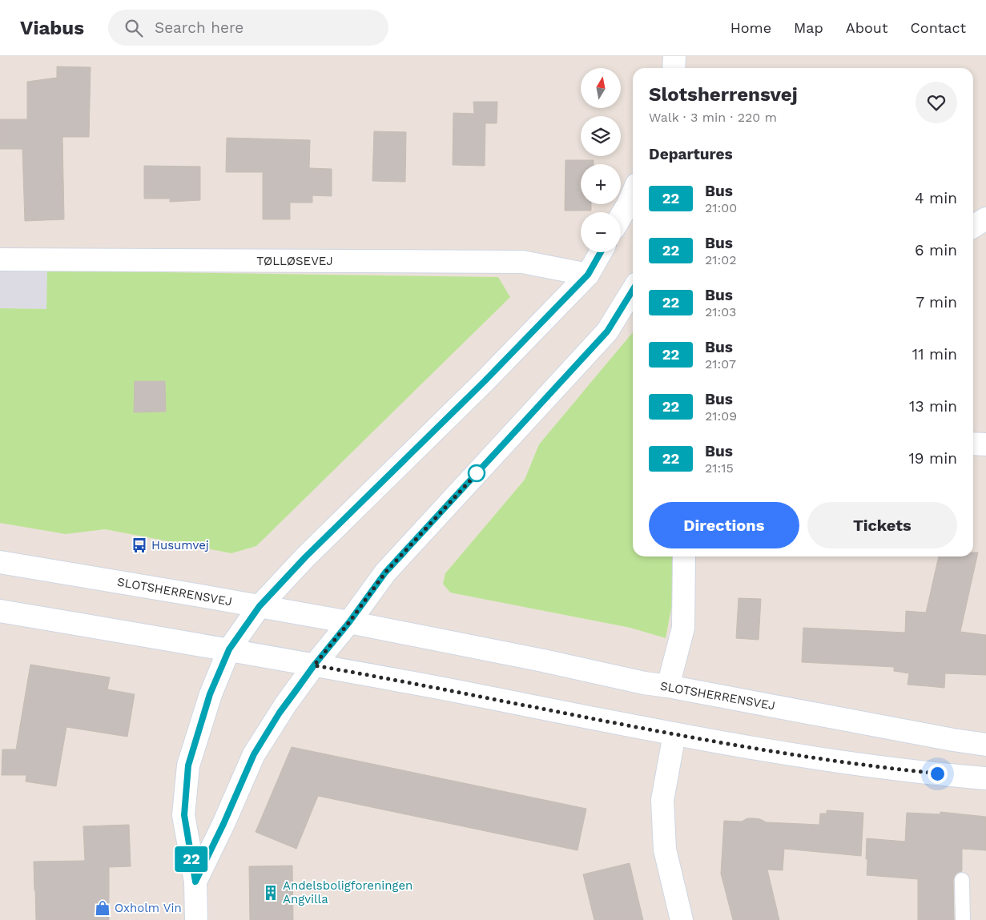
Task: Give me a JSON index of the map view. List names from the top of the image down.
{
  "streets": {
    "street": ["TØLLØSEVEJ", "SLOTSHERRENSVEJ"]
  },
  "places": {
    "bus stop": ["Husumvej"],
    "building": ["Andelsboligforeningen Angvilla"],
    "shop": ["Oxholm Vin"]
  },
  "lines": ["bus line 22"],
  "north": "top",
  "page": {
    "header": "Viabus",
    "search": "Search here",
    "nav": [
      "Home",
      "Map",
      "About",
      "Contact"
    ],
    "on_map": "22",
    "map_buttons": ["+", "−"],
    "heading": [
      ["Slotsherrensvej", "Walk · 3 min · 220 m"],
      "Departures"
    ],
    "list": [
      {
        "mark": "22",
        "name": "Bus",
        "note": "21:00",
        "value": "4 min"
      },
      {
        "mark": "22",
        "name": "Bus",
        "note": "21:02",
        "value": "6 min"
      },
      {
        "mark": "22",
        "name": "Bus",
        "note": "21:03",
        "value": "7 min"
      },
      {
        "mark": "22",
        "name": "Bus",
        "note": "21:07",
        "value": "11 min"
      },
      {
        "mark": "22",
        "name": "Bus",
        "note": "21:09",
        "value": "13 min"
      },
      {
        "mark": "22",
        "name": "Bus",
        "note": "21:15",
        "value": "19 min"
      }
    ],
    "buttons": ["Directions", "Tickets"]
  }
}
